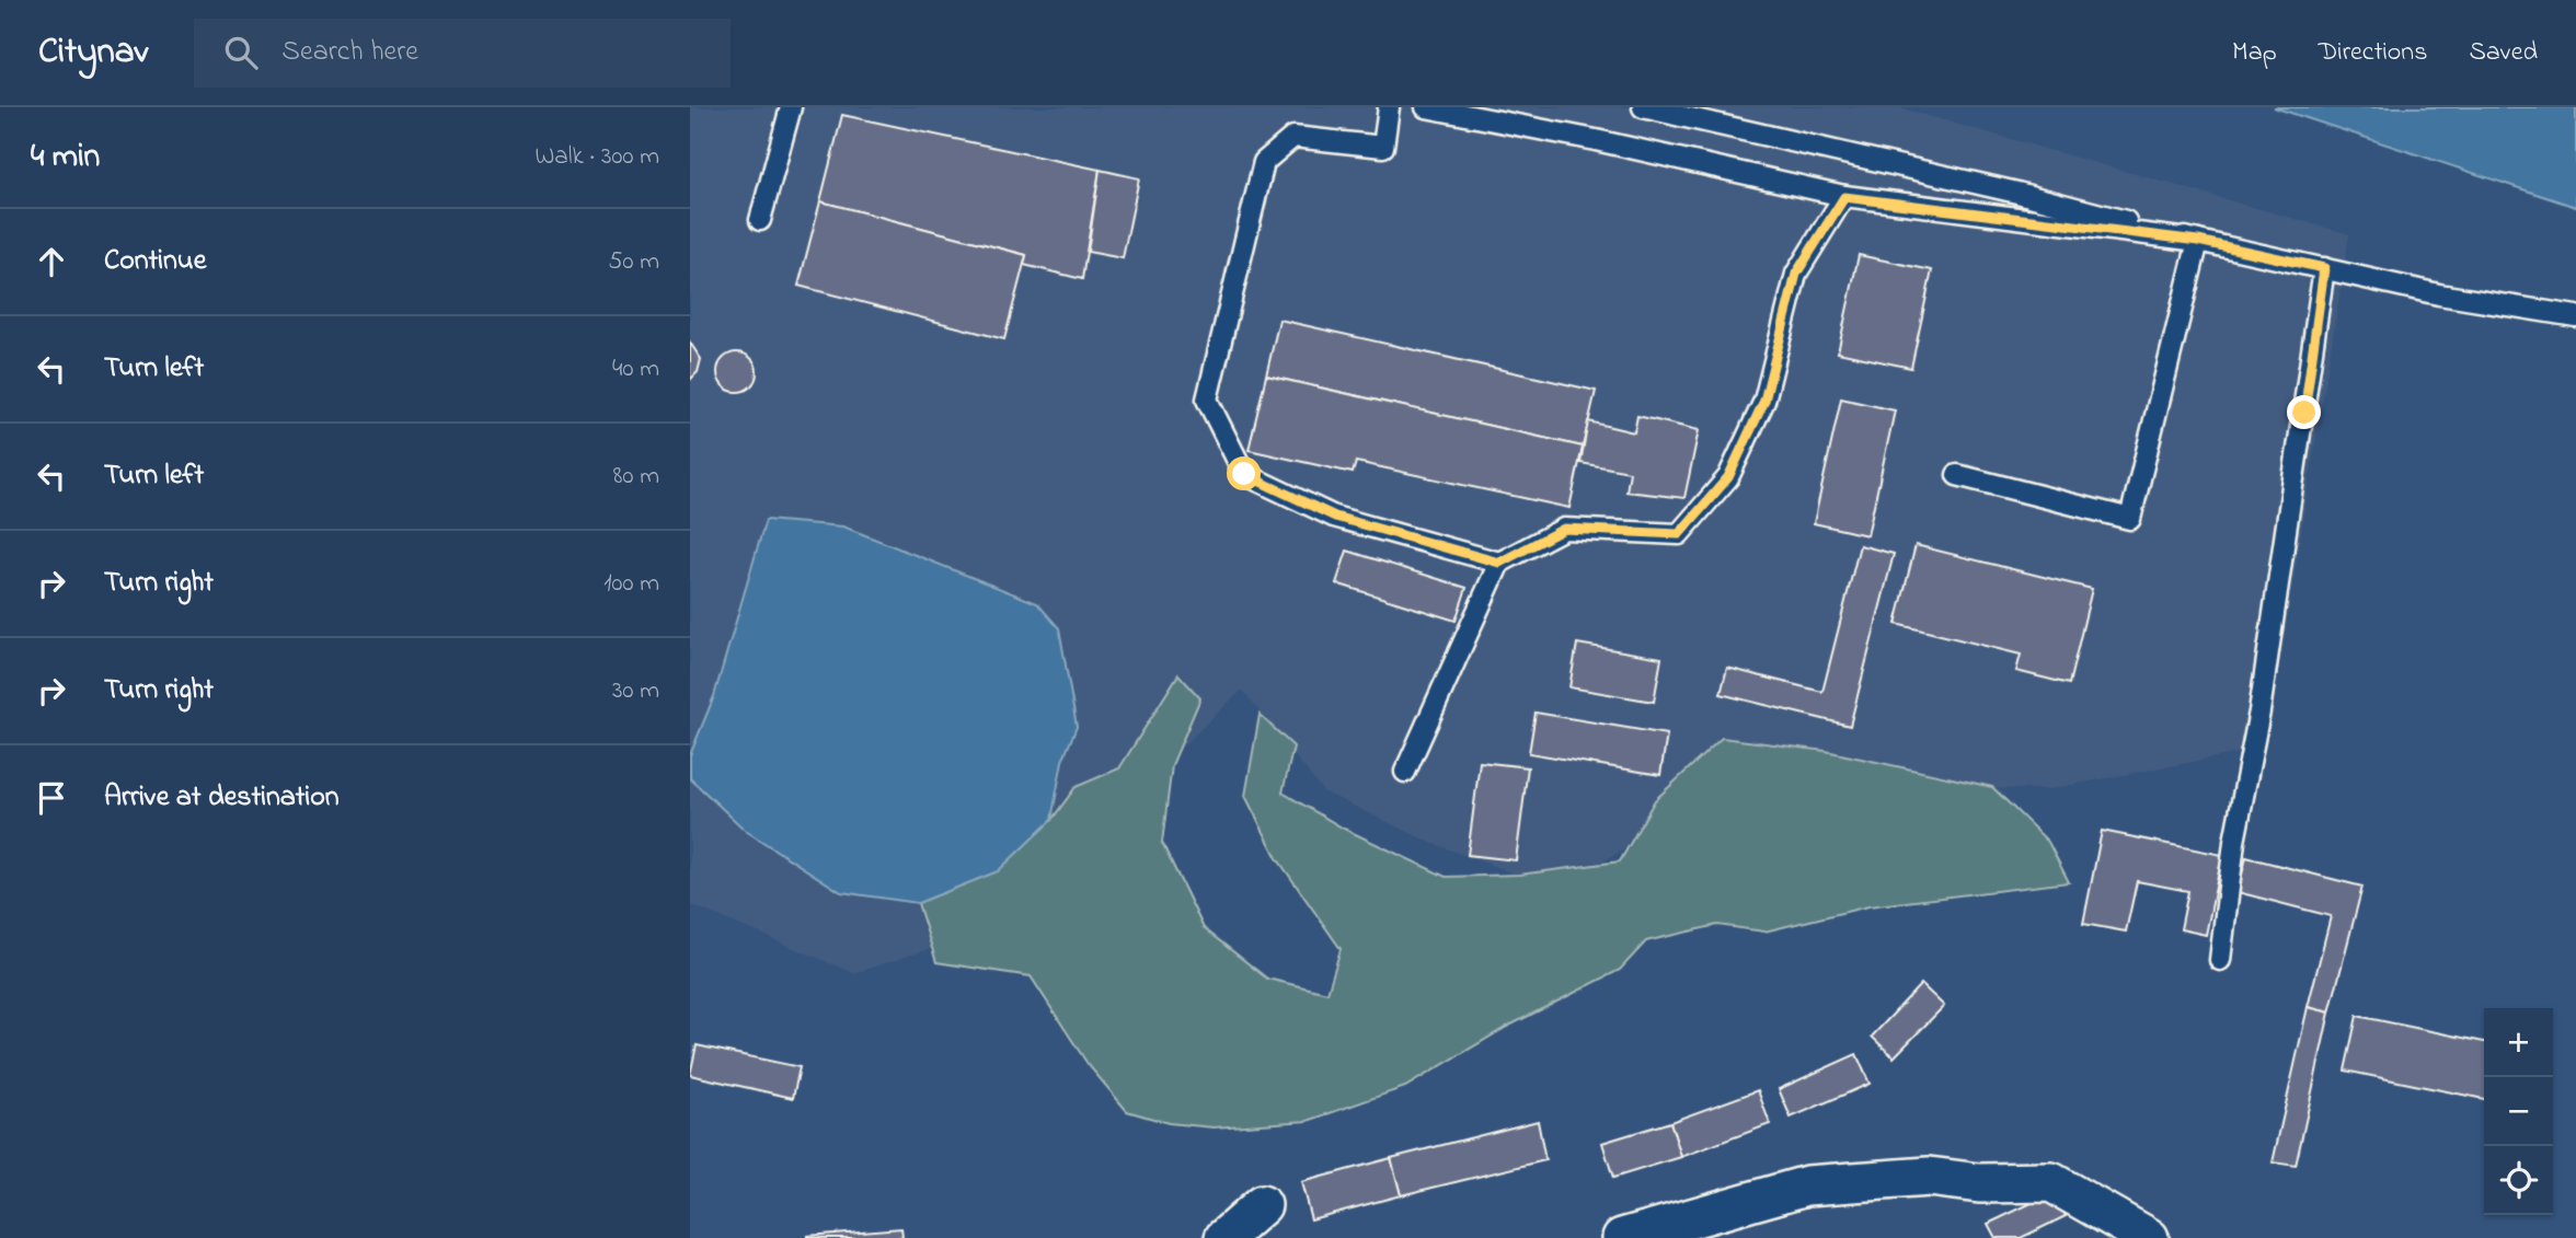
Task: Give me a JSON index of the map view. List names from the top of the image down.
{
  "page": {
    "header": "Citynav",
    "search": "Search here",
    "nav": ["Map", "Directions", "Saved"],
    "heading": ["4 min", "Walk · 300 m"],
    "list": [
      ["Continue", "50 m"],
      ["Turn left", "40 m"],
      ["Turn left", "80 m"],
      ["Turn right", "100 m"],
      ["Turn right", "30 m"],
      "Arrive at destination"
    ],
    "map_buttons": ["+", "−"]
  }
}
